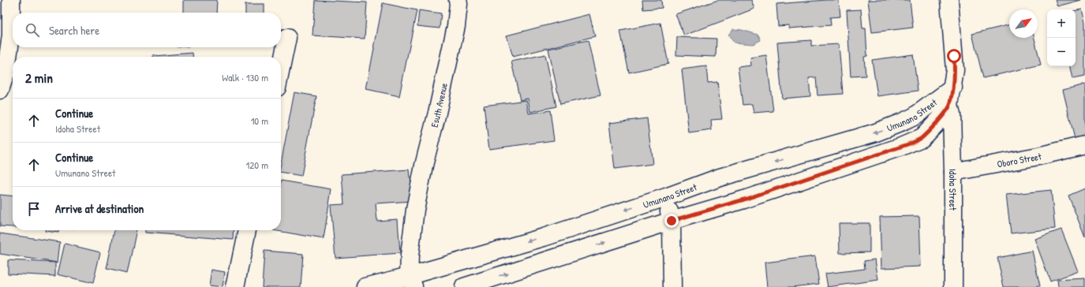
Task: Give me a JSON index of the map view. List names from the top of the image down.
{
  "streets": {
    "street": [
      "Esuth Avenue",
      "Umunano Street",
      "Oboro Street",
      "Idoha Street"
    ]
  },
  "crossings": [
    ["Esuth Avenue", "Umunano Street"],
    ["Umunano Street", "Idoha Street"],
    ["Oboro Street", "Idoha Street"]
  ],
  "north": "top right",
  "page": {
    "map_buttons": ["+", "−"],
    "search": "Search here",
    "heading": ["2 min", "Walk · 130 m"],
    "list": [
      ["Continue", "Idoha Street", "10 m"],
      ["Continue", "Umunano Street", "120 m"],
      "Arrive at destination"
    ]
  }
}
